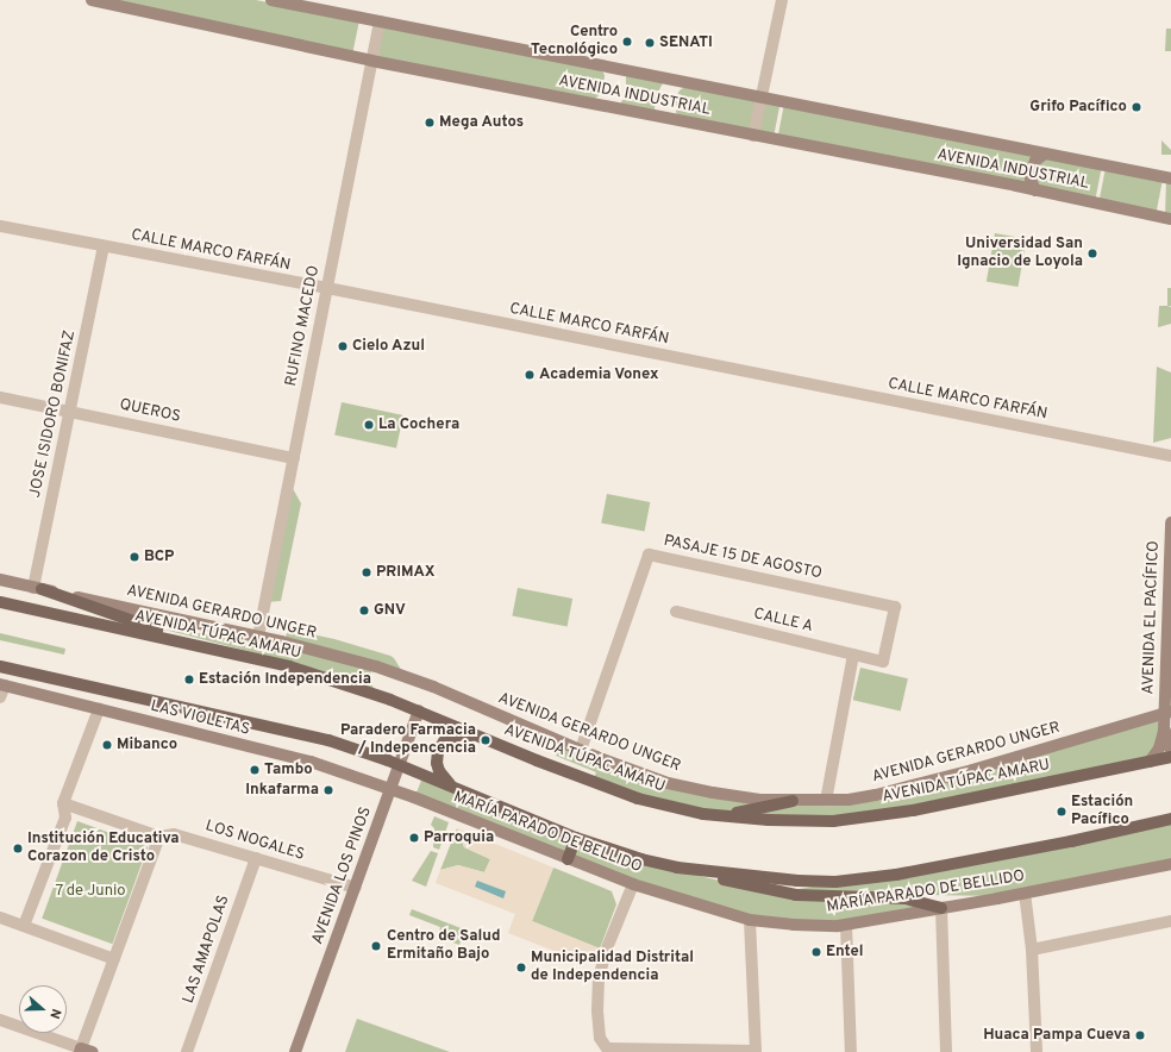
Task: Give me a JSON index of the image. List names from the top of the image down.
{
  "streets": {
    "main road": ["AVENIDA TÚPAC AMARU"],
    "street": [
      "AVENIDA INDUSTRIAL",
      "CALLE MARCO FARFÁN",
      "RUFINO MACEDO",
      "QUEROS",
      "JOSE ISIDORO BONIFAZ",
      "PASAJE 15 DE AGOSTO",
      "AVENIDA GERARDO UNGER",
      "AVENIDA EL PACÍFICO",
      "CALLE A",
      "LAS VIOLETAS",
      "MARÍA PARADO DE BELLIDO",
      "LOS NOGALES",
      "AVENIDA LOS PINOS",
      "LAS AMAPOLAS"
    ]
  },
  "crossings": [
    ["AVENIDA INDUSTRIAL", "RUFINO MACEDO"],
    ["CALLE MARCO FARFÁN", "RUFINO MACEDO"],
    ["CALLE MARCO FARFÁN", "JOSE ISIDORO BONIFAZ"],
    ["RUFINO MACEDO", "QUEROS"],
    ["RUFINO MACEDO", "AVENIDA GERARDO UNGER"],
    ["QUEROS", "JOSE ISIDORO BONIFAZ"],
    ["JOSE ISIDORO BONIFAZ", "AVENIDA GERARDO UNGER"],
    ["PASAJE 15 DE AGOSTO", "AVENIDA GERARDO UNGER"],
    ["PASAJE 15 DE AGOSTO", "CALLE A"],
    ["AVENIDA GERARDO UNGER", "AVENIDA EL PACÍFICO"],
    ["AVENIDA EL PACÍFICO", "AVENIDA TÚPAC AMARU"],
    ["AVENIDA TÚPAC AMARU", "AVENIDA LOS PINOS"],
    ["LAS VIOLETAS", "MARÍA PARADO DE BELLIDO"],
    ["LAS VIOLETAS", "AVENIDA LOS PINOS"],
    ["MARÍA PARADO DE BELLIDO", "AVENIDA LOS PINOS"],
    ["LOS NOGALES", "AVENIDA LOS PINOS"],
    ["LOS NOGALES", "LAS AMAPOLAS"]
  ],
  "parks": ["7 de Junio"],
  "places": [
    "Centro Tecnológico",
    "SENATI",
    "Grifo Pacífico",
    "Mega Autos",
    "Universidad San Ignacio de Loyola",
    "Cielo Azul",
    "Academia Vonex",
    "La Cochera",
    "BCP",
    "PRIMAX",
    "GNV",
    "Estación Independencia",
    "Paradero Farmacia / Indepencencia",
    "Mibanco",
    "Tambo",
    "Inkafarma",
    "Estación Pacífico",
    "Parroquia",
    "Institución Educativa Corazon de Cristo",
    "Centro de Salud Ermitaño Bajo",
    "Entel",
    "Municipalidad Distrital de Independencia",
    "Huaca Pampa Cueva"
  ],
  "north": "right"
}
